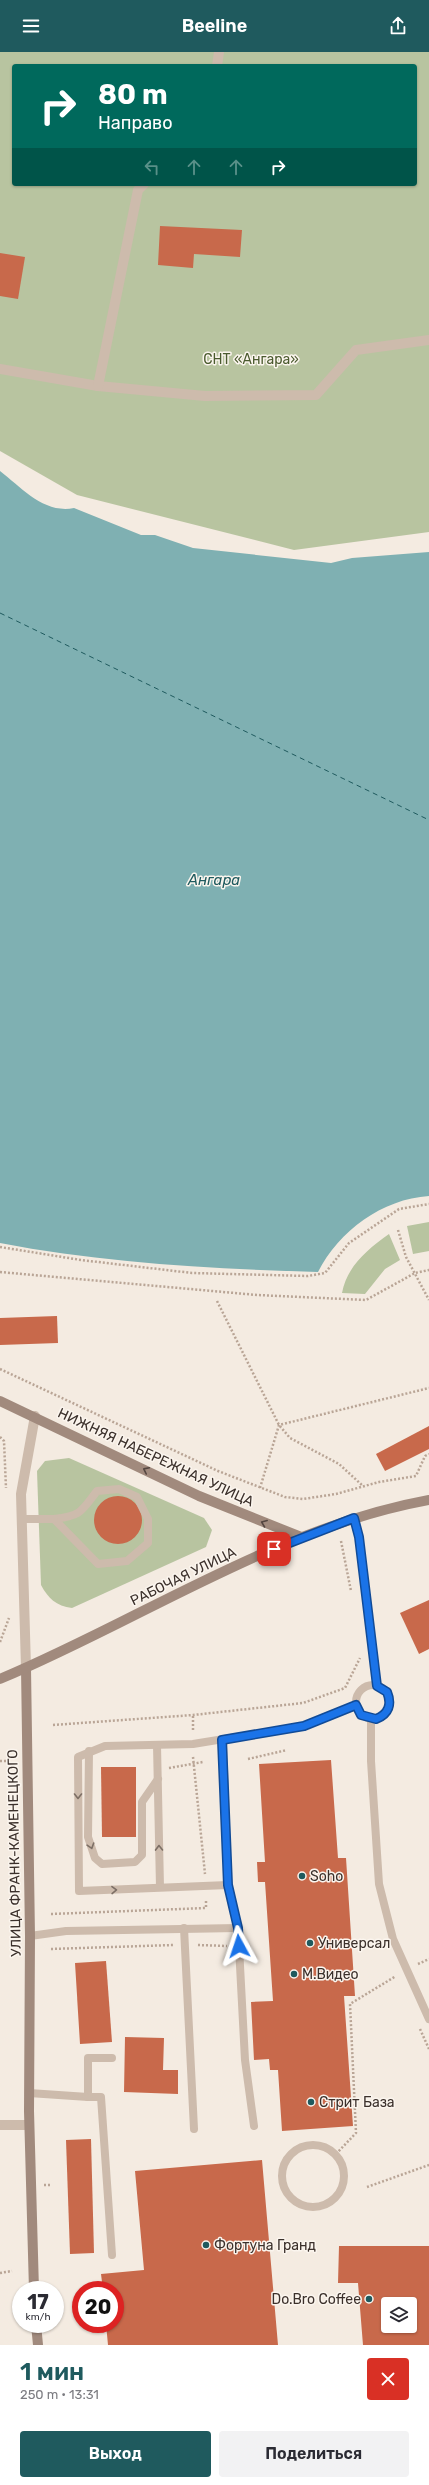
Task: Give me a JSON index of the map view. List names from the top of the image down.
{
  "streets": {
    "main road": ["НИЖНЯЯ НАБЕРЕЖНАЯ УЛИЦА", "РАБОЧАЯ УЛИЦА", "УЛИЦА ФРАНК-КАМЕНЕЦКОГО"]
  },
  "crossings": [
    ["НИЖНЯЯ НАБЕРЕЖНАЯ УЛИЦА", "РАБОЧАЯ УЛИЦА"],
    ["НИЖНЯЯ НАБЕРЕЖНАЯ УЛИЦА", "УЛИЦА ФРАНК-КАМЕНЕЦКОГО"],
    ["РАБОЧАЯ УЛИЦА", "УЛИЦА ФРАНК-КАМЕНЕЦКОГО"]
  ],
  "one_way": ["НИЖНЯЯ НАБЕРЕЖНАЯ УЛИЦА"],
  "water": ["Ангара"],
  "parks": ["СНТ «Ангара»"],
  "places": [
    "Soho",
    "Универсал",
    "М.Видео",
    "Стрит База",
    "Фортуна Гранд",
    "Do.Bro Coffee"
  ],
  "page": {
    "header": "Beeline",
    "turn": ["80 m", "Направо"],
    "speed": "17 km/h",
    "limit": "20",
    "heading": ["1 мин", "250 m · 13:31"],
    "buttons": ["Выход", "Поделиться"]
  }
}
